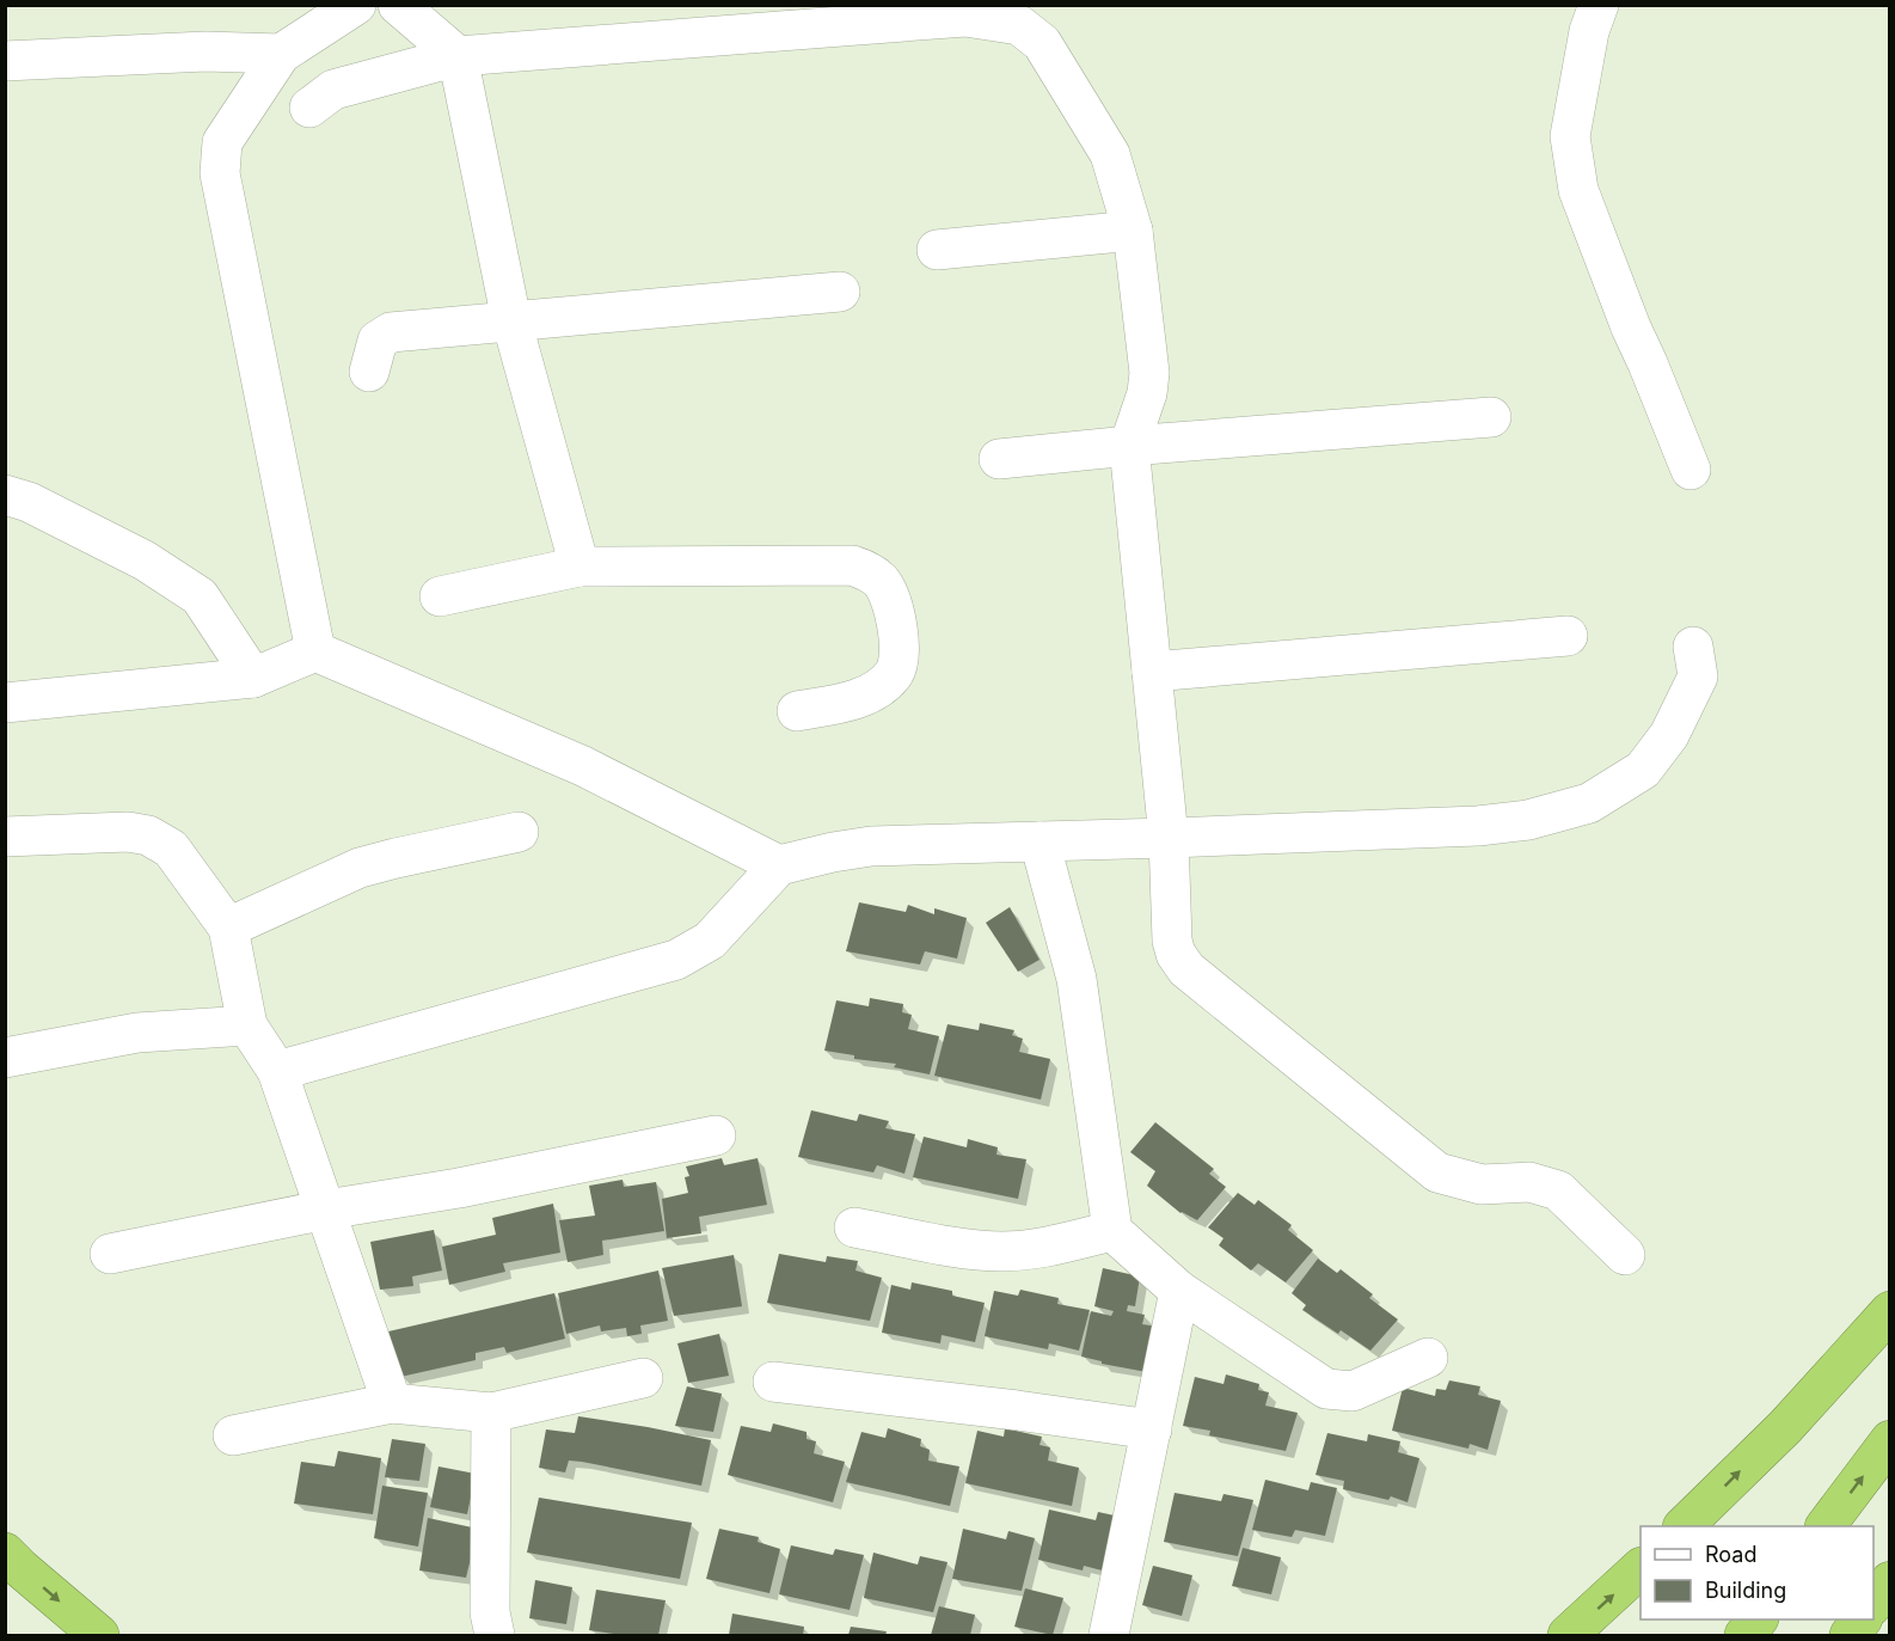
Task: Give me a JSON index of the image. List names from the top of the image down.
{
  "legend": ["Road", "Building"]
}
